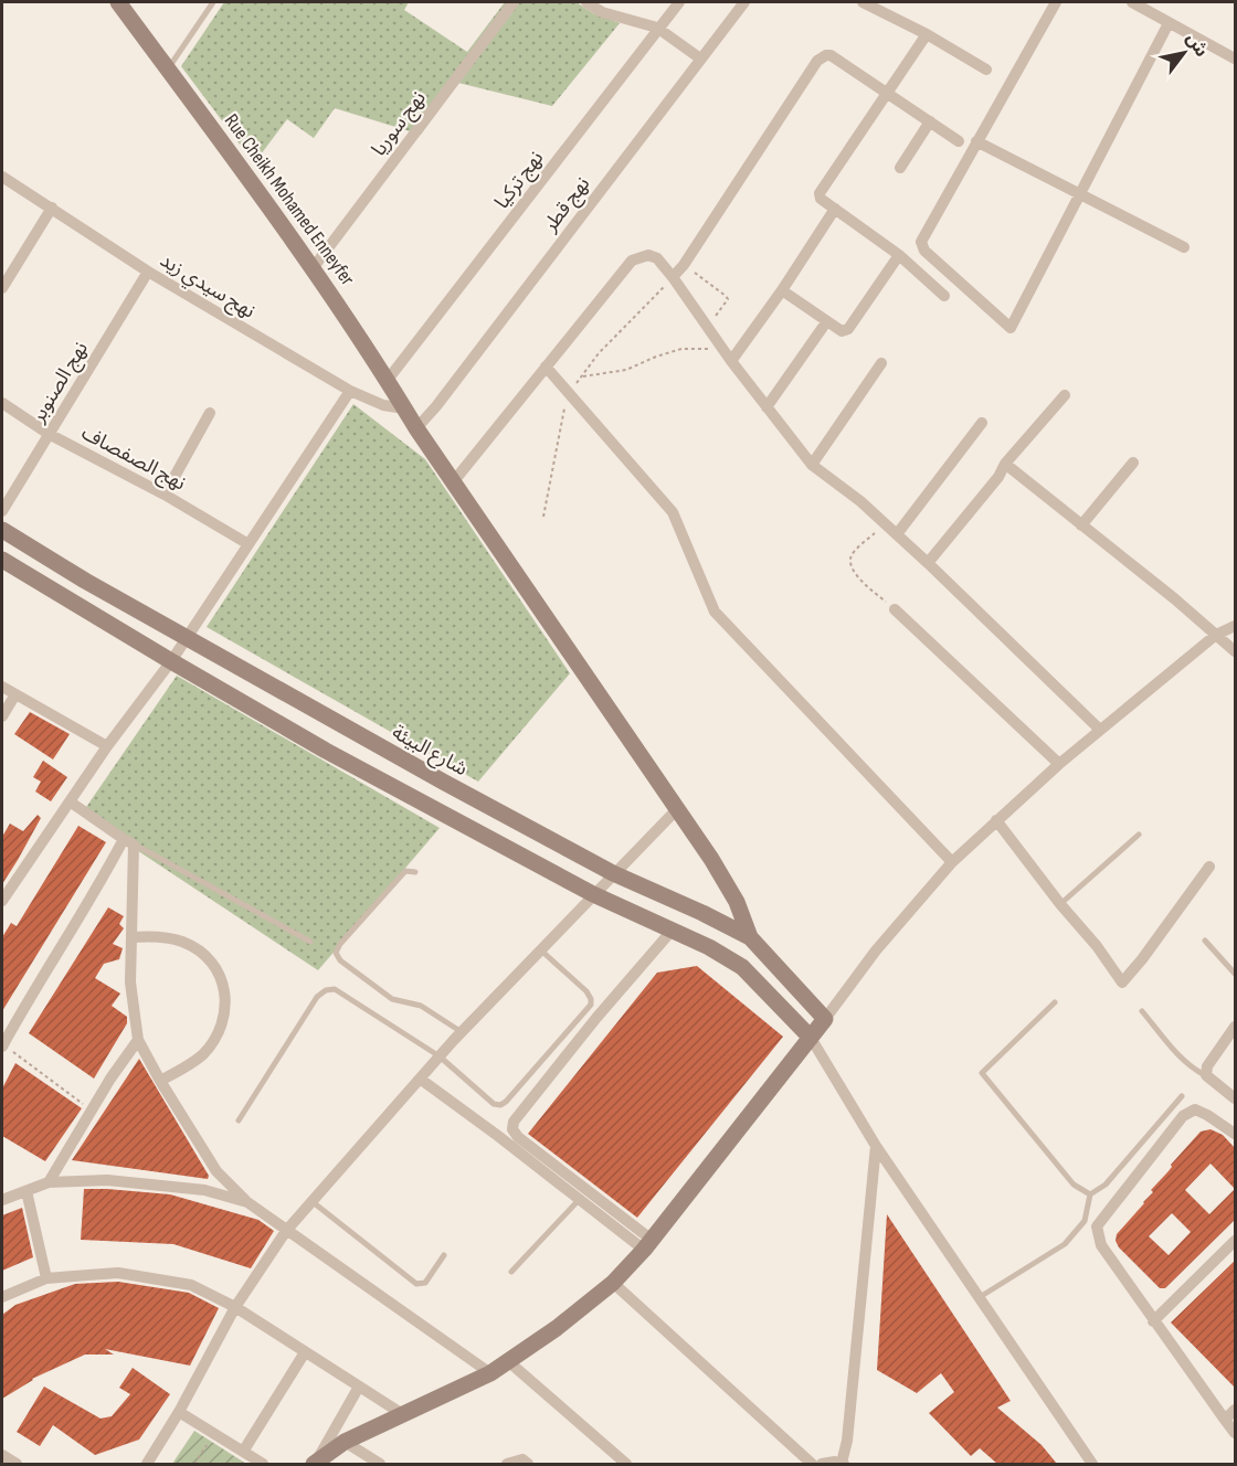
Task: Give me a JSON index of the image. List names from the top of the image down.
{
  "streets": {
    "street": [
      "نهج سوريا",
      "نهج تركيا",
      "Rue Cheikh Mohamed Enneyfer",
      "نهج قطر",
      "نهج سيدي زيد",
      "نهج الصنوبر",
      "نهج الصفصاف",
      "شارع البيئة"
    ]
  },
  "crossings": [
    ["نهج سوريا", "Rue Cheikh Mohamed Enneyfer"],
    ["نهج تركيا", "Rue Cheikh Mohamed Enneyfer"],
    ["Rue Cheikh Mohamed Enneyfer", "نهج قطر"],
    ["Rue Cheikh Mohamed Enneyfer", "نهج سيدي زيد"],
    ["Rue Cheikh Mohamed Enneyfer", "شارع البيئة"],
    ["نهج سيدي زيد", "نهج الصنوبر"],
    ["نهج الصنوبر", "نهج الصفصاف"]
  ],
  "north": "top right"
}
